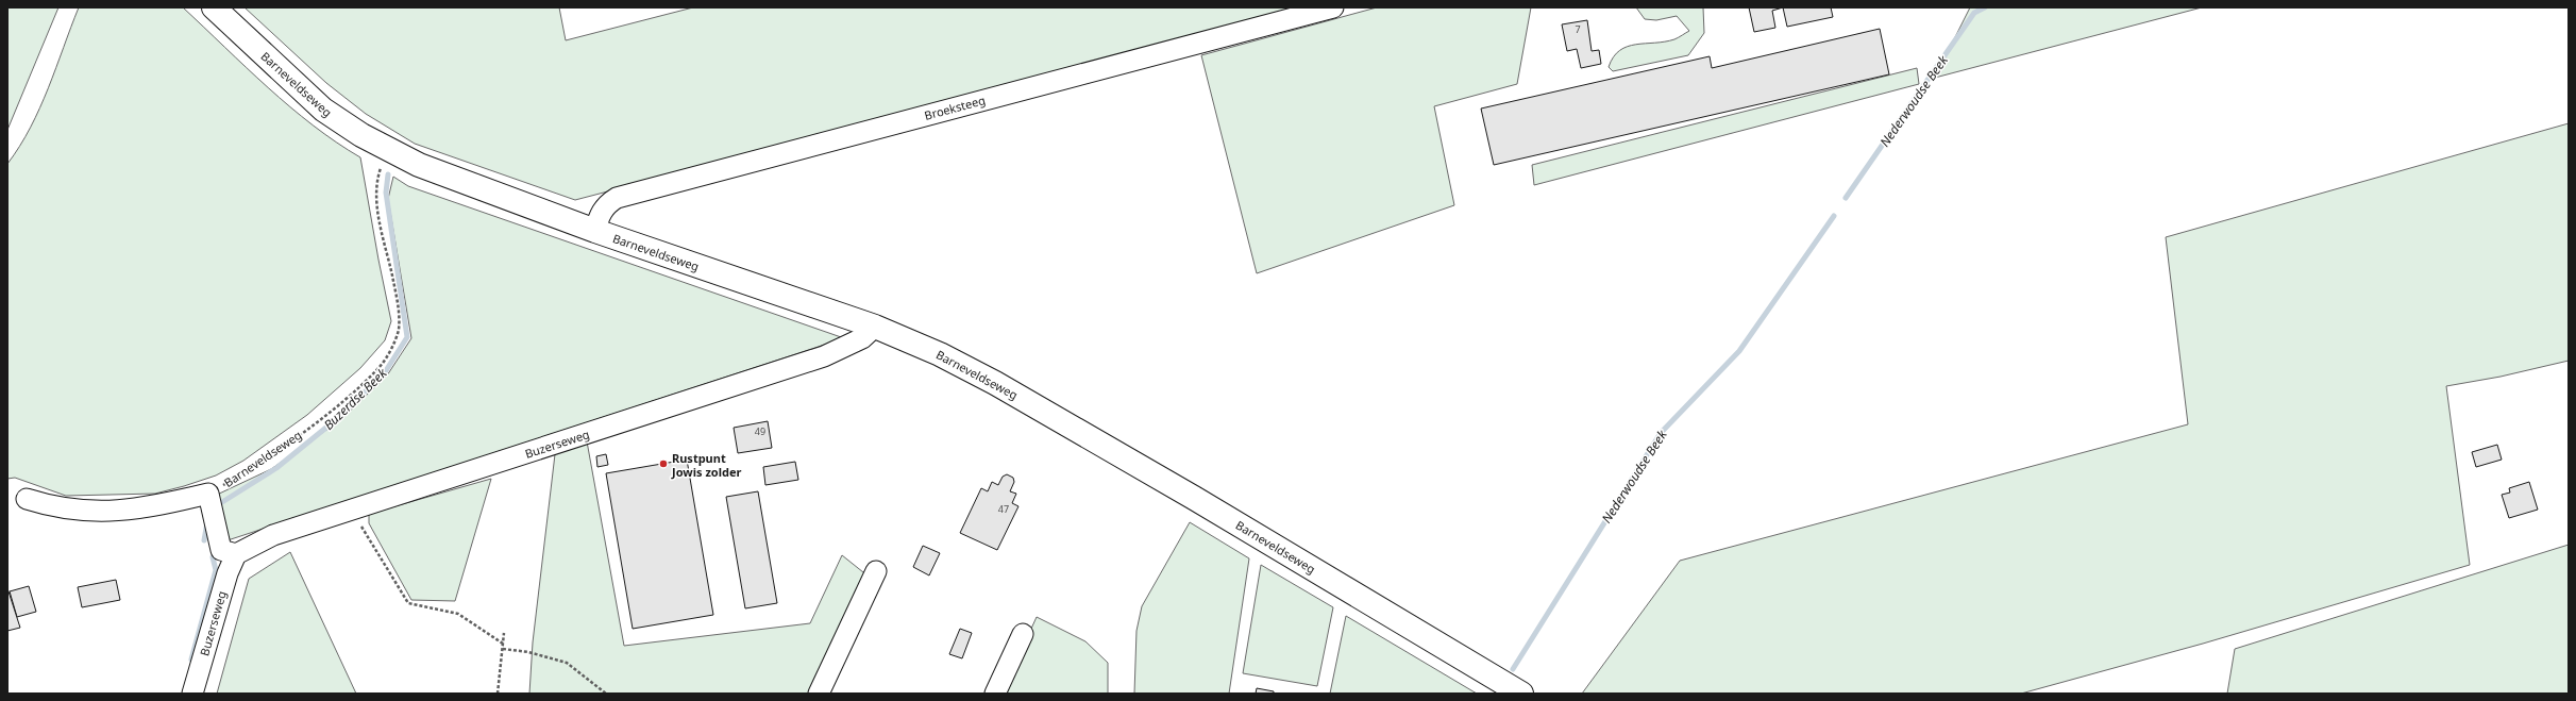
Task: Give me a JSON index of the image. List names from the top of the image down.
{
  "streets": {
    "main road": ["Barneveldseweg"],
    "street": ["Broeksteeg", "Buzerseweg"]
  },
  "crossings": [
    ["Barneveldseweg", "Broeksteeg"],
    ["Barneveldseweg", "Buzerseweg"]
  ],
  "water": ["Nederwoudse Beek", "Buzerdse Beek"],
  "places": ["Rustpunt Jowis zolder"],
  "house_numbers": ["7", "49", "47"]
}
